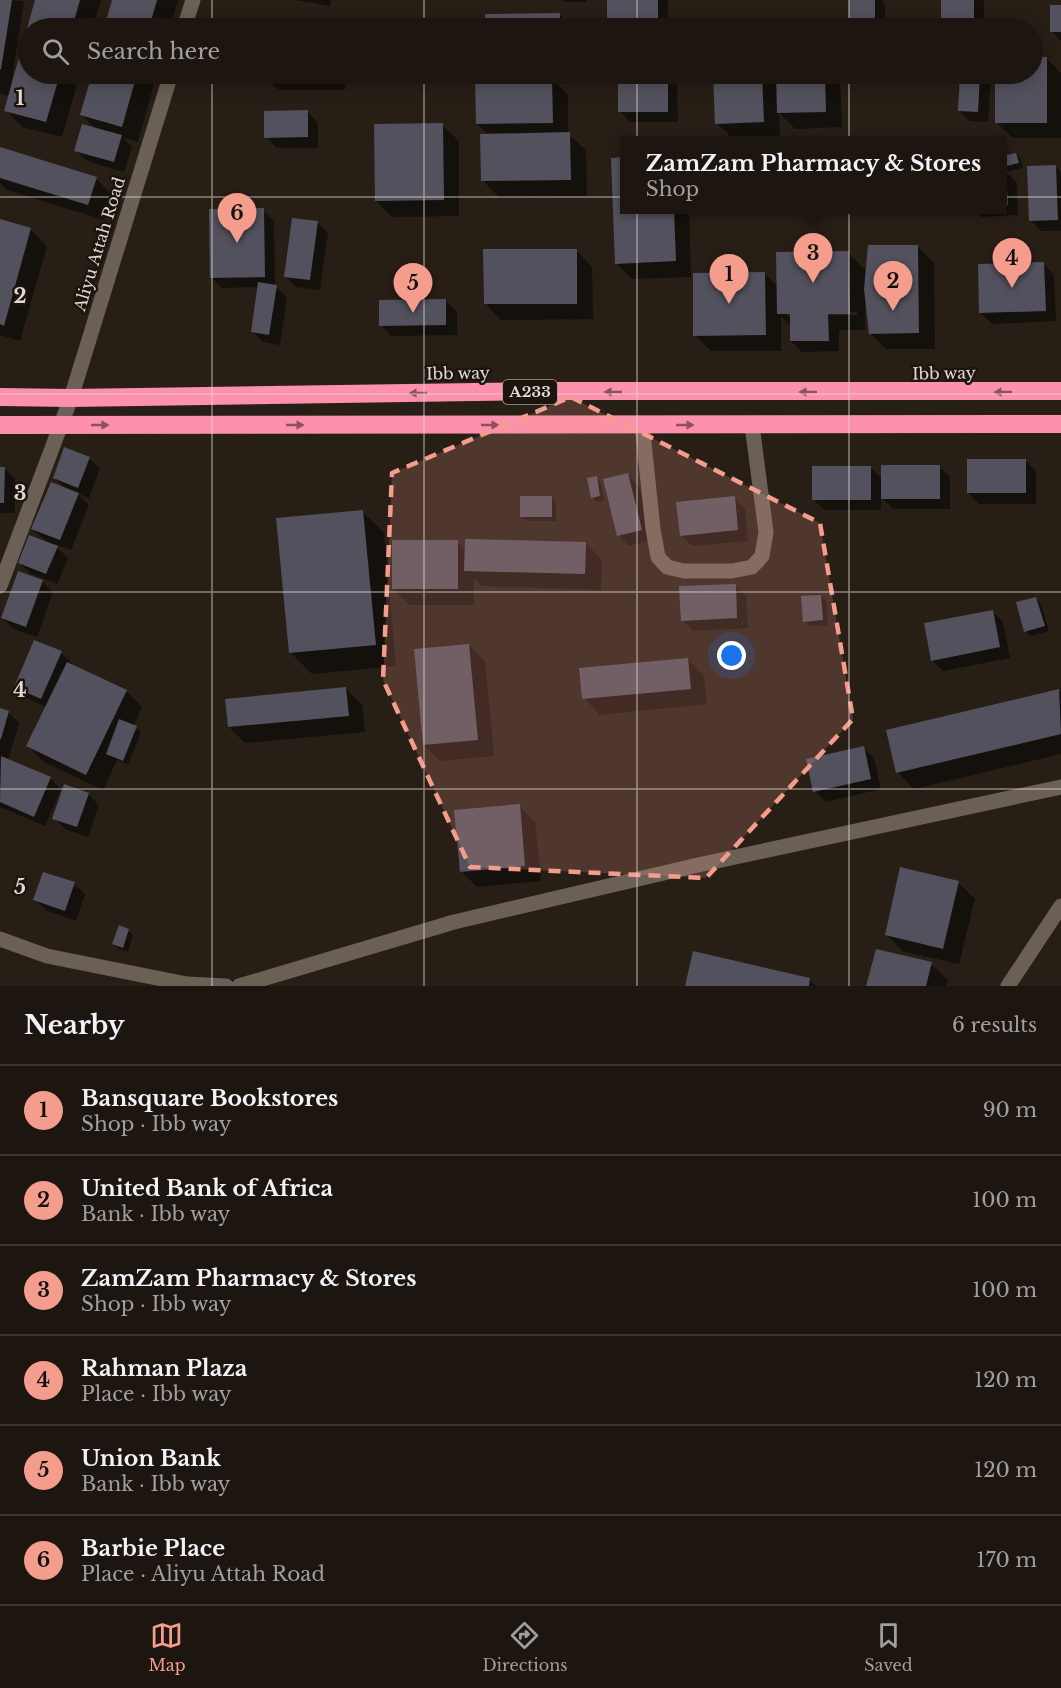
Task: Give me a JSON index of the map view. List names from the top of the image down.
{
  "streets": {
    "highway": ["Ibb way", "A233"],
    "street": ["Aliyu Attah Road"]
  },
  "crossings": [
    ["Aliyu Attah Road", "Ibb way"],
    ["Aliyu Attah Road", "A233"]
  ],
  "page": {
    "search": "Search here",
    "popup": ["ZamZam Pharmacy & Stores", "Shop"],
    "pins": [
      "6",
      "3",
      "4",
      "1",
      "2",
      "5"
    ],
    "heading": ["Nearby", "6 results"],
    "list": [
      {
        "mark": "1",
        "name": "Bansquare Bookstores",
        "note": "Shop · Ibb way",
        "value": "90 m"
      },
      {
        "mark": "2",
        "name": "United Bank of Africa",
        "note": "Bank · Ibb way",
        "value": "100 m"
      },
      {
        "mark": "3",
        "name": "ZamZam Pharmacy & Stores",
        "note": "Shop · Ibb way",
        "value": "100 m"
      },
      {
        "mark": "4",
        "name": "Rahman Plaza",
        "note": "Place · Ibb way",
        "value": "120 m"
      },
      {
        "mark": "5",
        "name": "Union Bank",
        "note": "Bank · Ibb way",
        "value": "120 m"
      },
      {
        "mark": "6",
        "name": "Barbie Place",
        "note": "Place · Aliyu Attah Road",
        "value": "170 m"
      }
    ],
    "nav": ["Map", "Directions", "Saved"]
  },
  "grid": {
    "rows": [
      "1",
      "2",
      "3",
      "4",
      "5"
    ]
  }
}
